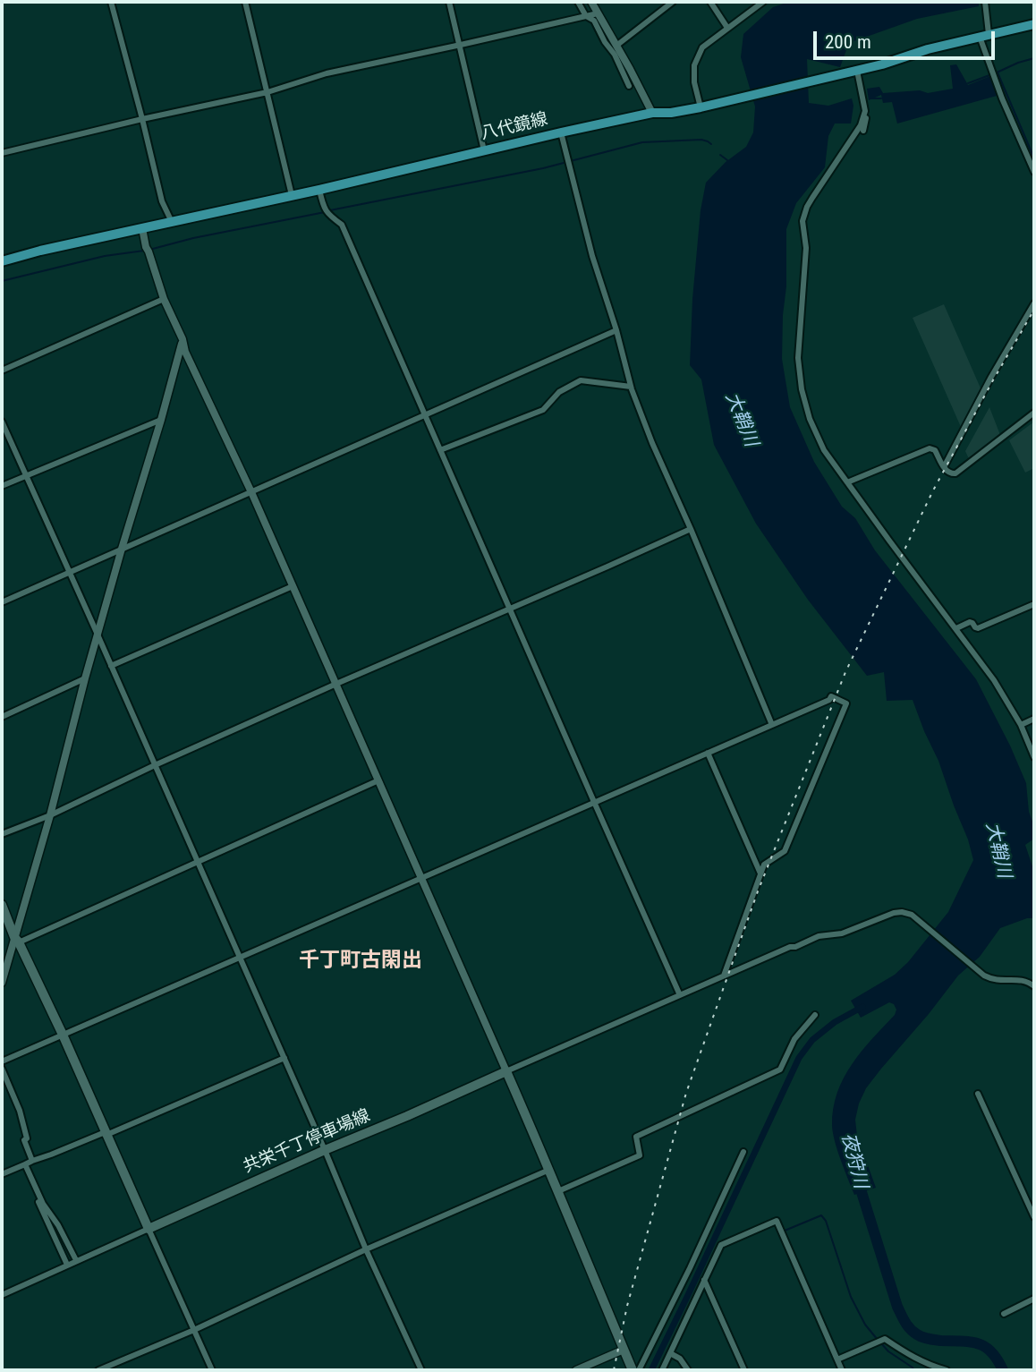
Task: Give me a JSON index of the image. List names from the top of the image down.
{
  "streets": {
    "main road": ["八代鏡線", "共栄千丁停車場線"]
  },
  "districts": ["千丁町古閑出"],
  "water": ["大鞘川", "夜狩川"],
  "scale_bar": "200 m"
}
